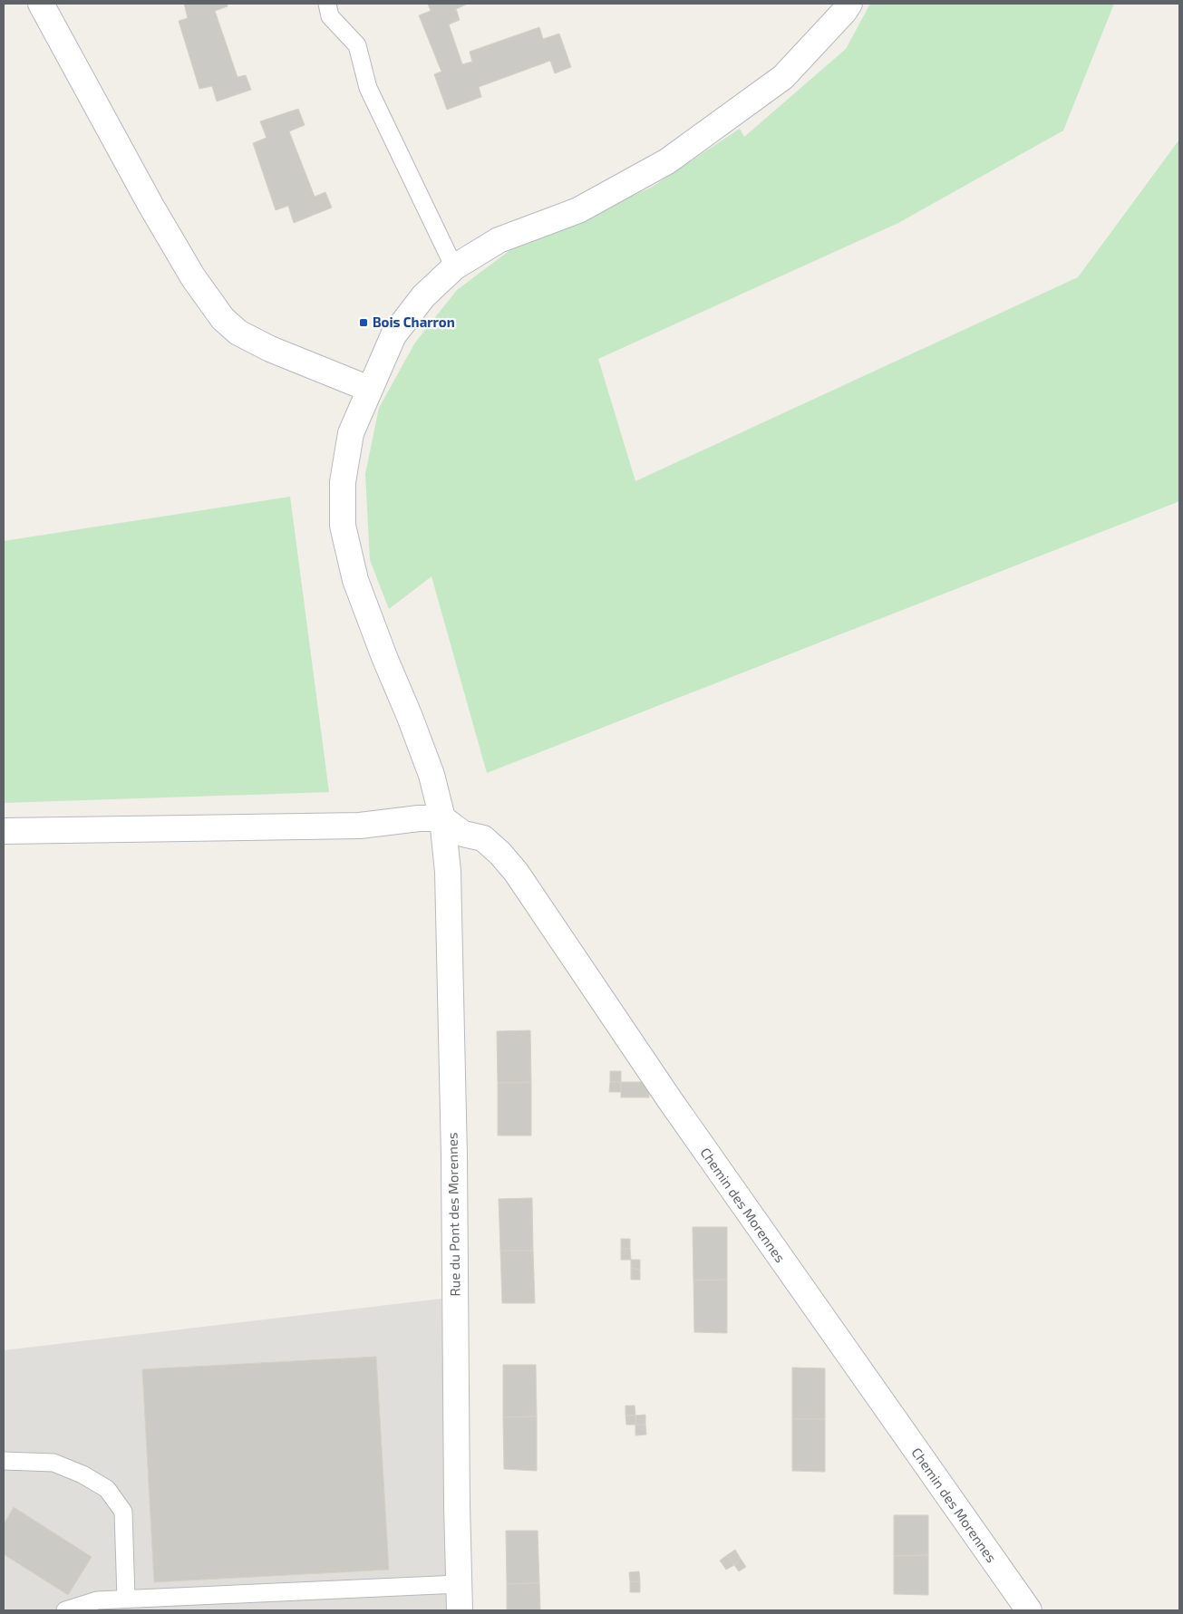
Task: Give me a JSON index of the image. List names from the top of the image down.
{
  "streets": {
    "street": ["Chemin des Morennes", "Rue du Pont des Morennes"]
  },
  "crossings": [
    ["Chemin des Morennes", "Rue du Pont des Morennes"]
  ],
  "places": {
    "transit": ["Bois Charron"]
  }
}
